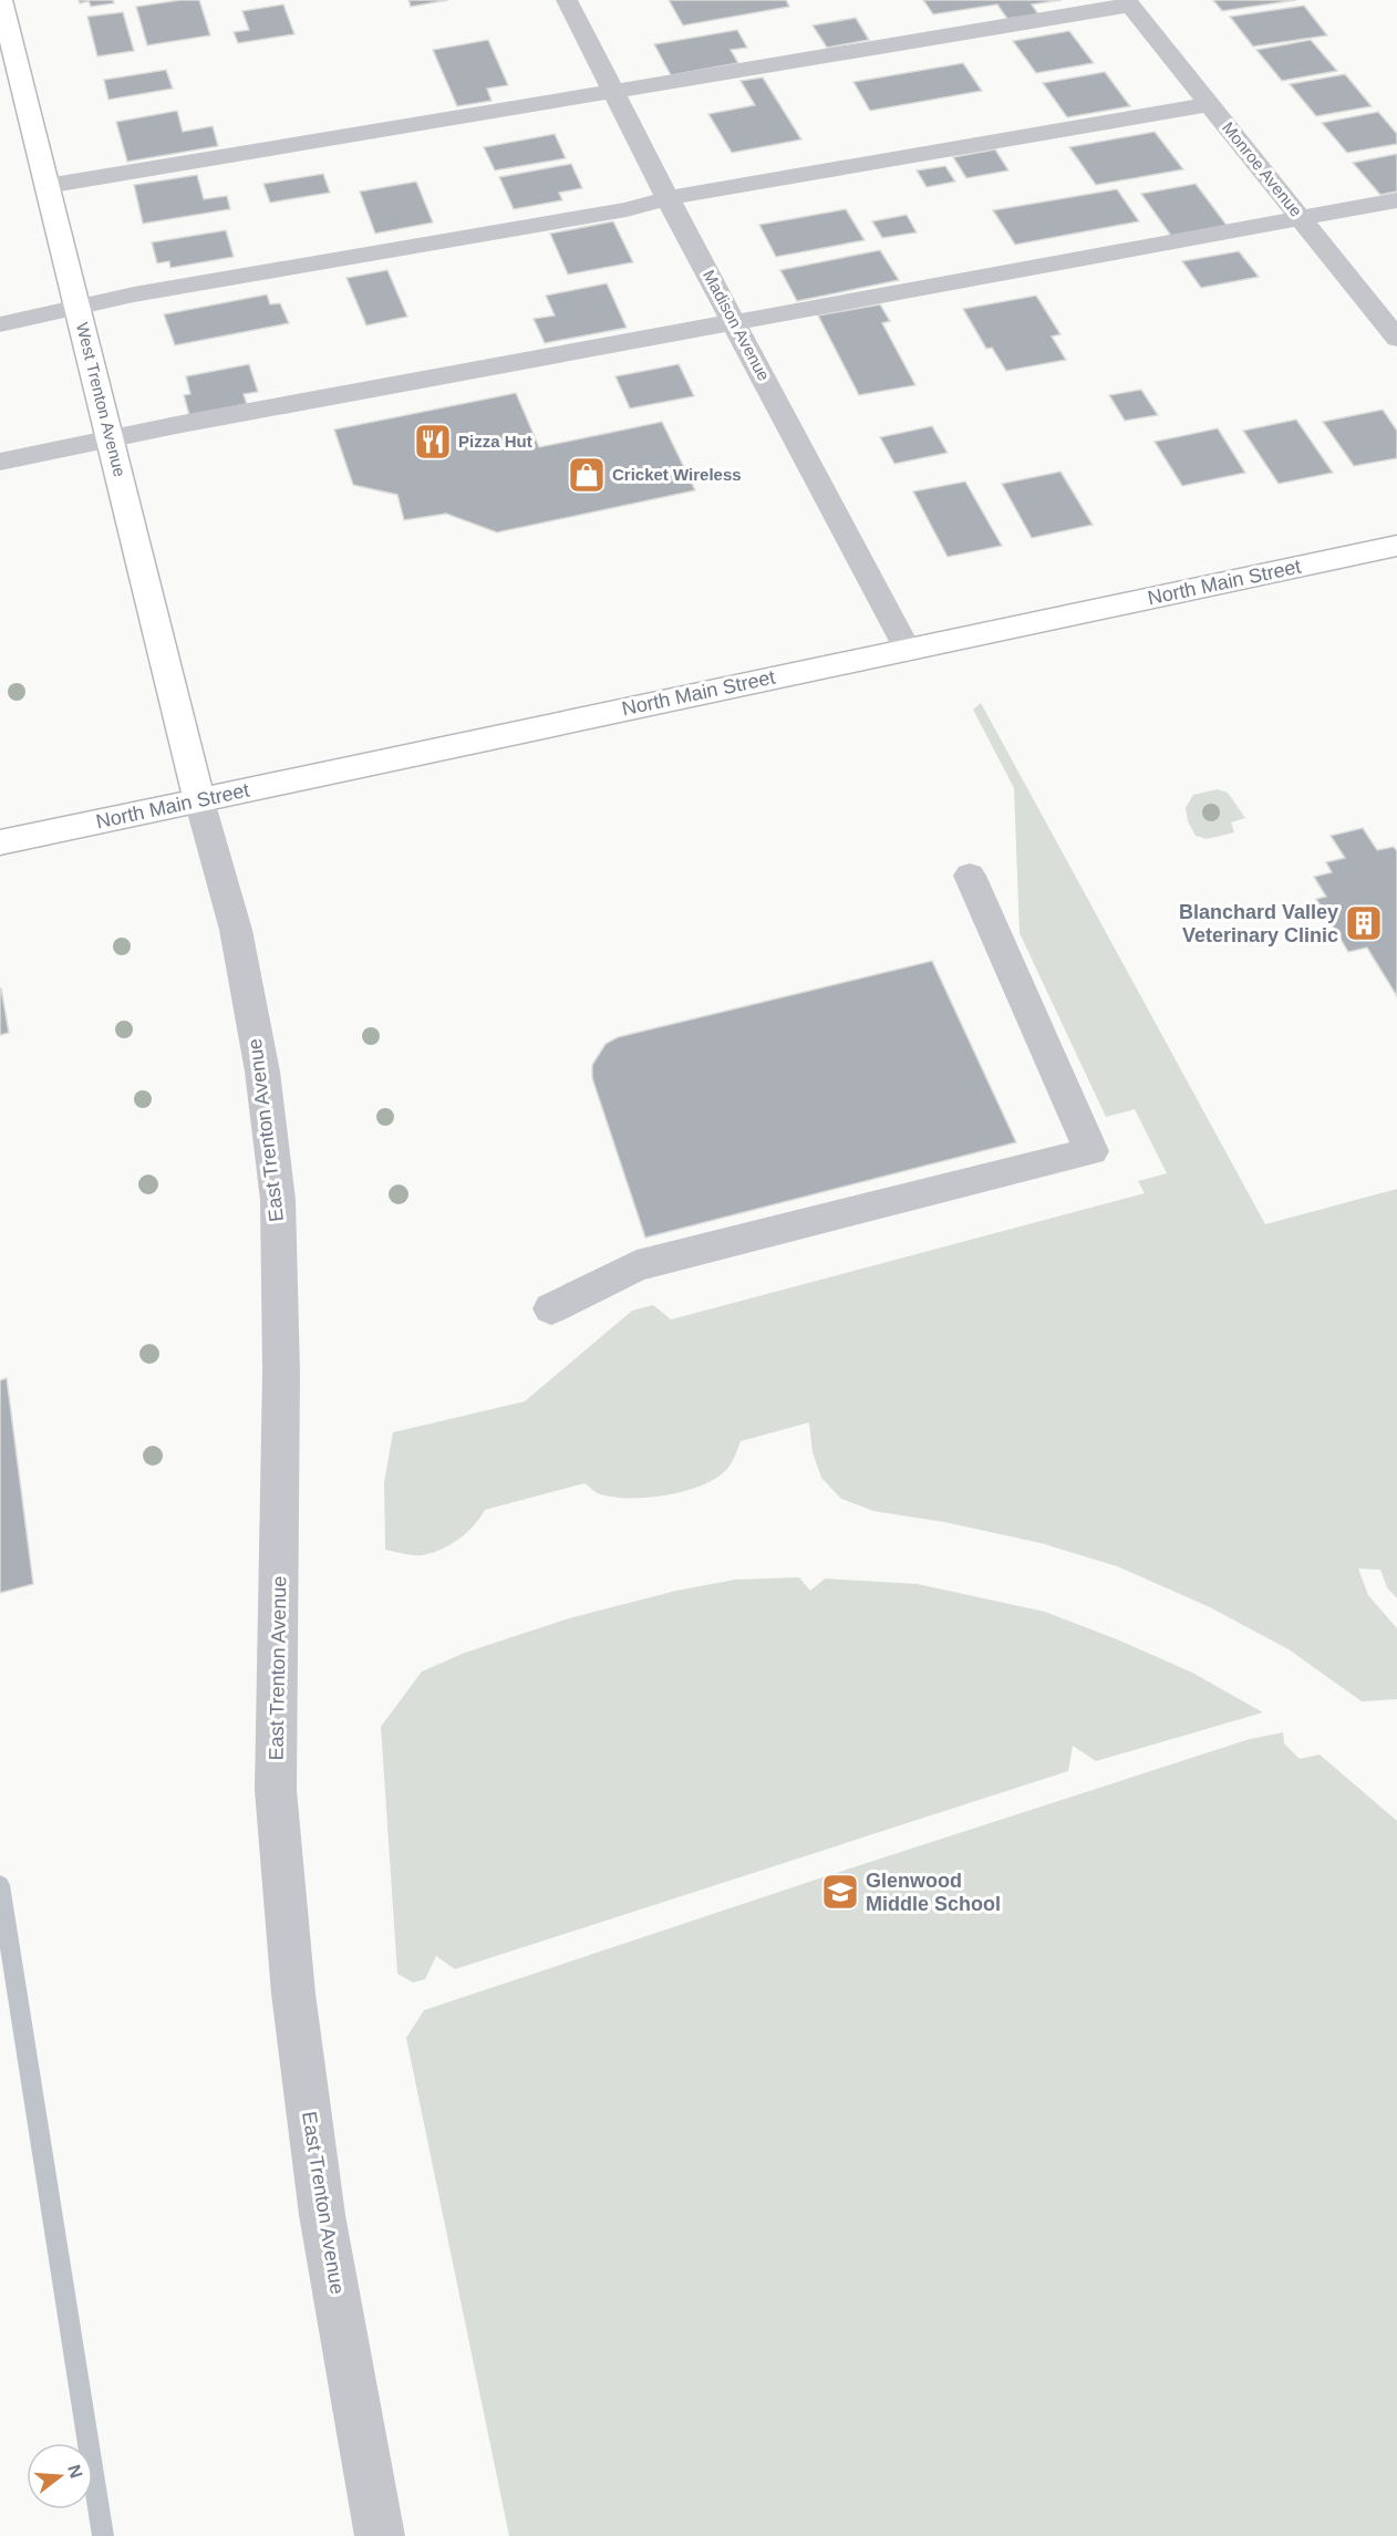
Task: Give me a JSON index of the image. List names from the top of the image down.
{
  "streets": {
    "main road": ["West Trenton Avenue", "North Main Street"],
    "street": ["Monroe Avenue", "Madison Avenue", "East Trenton Avenue"]
  },
  "crossings": [
    ["Madison Avenue", "North Main Street"],
    ["West Trenton Avenue", "North Main Street"],
    ["West Trenton Avenue", "East Trenton Avenue"],
    ["North Main Street", "East Trenton Avenue"]
  ],
  "places": {
    "restaurant": ["Pizza Hut"],
    "shop": ["Cricket Wireless"],
    "building": ["Blanchard Valley Veterinary Clinic"],
    "school or university": ["Glenwood Middle School"]
  },
  "north": "right"
}
